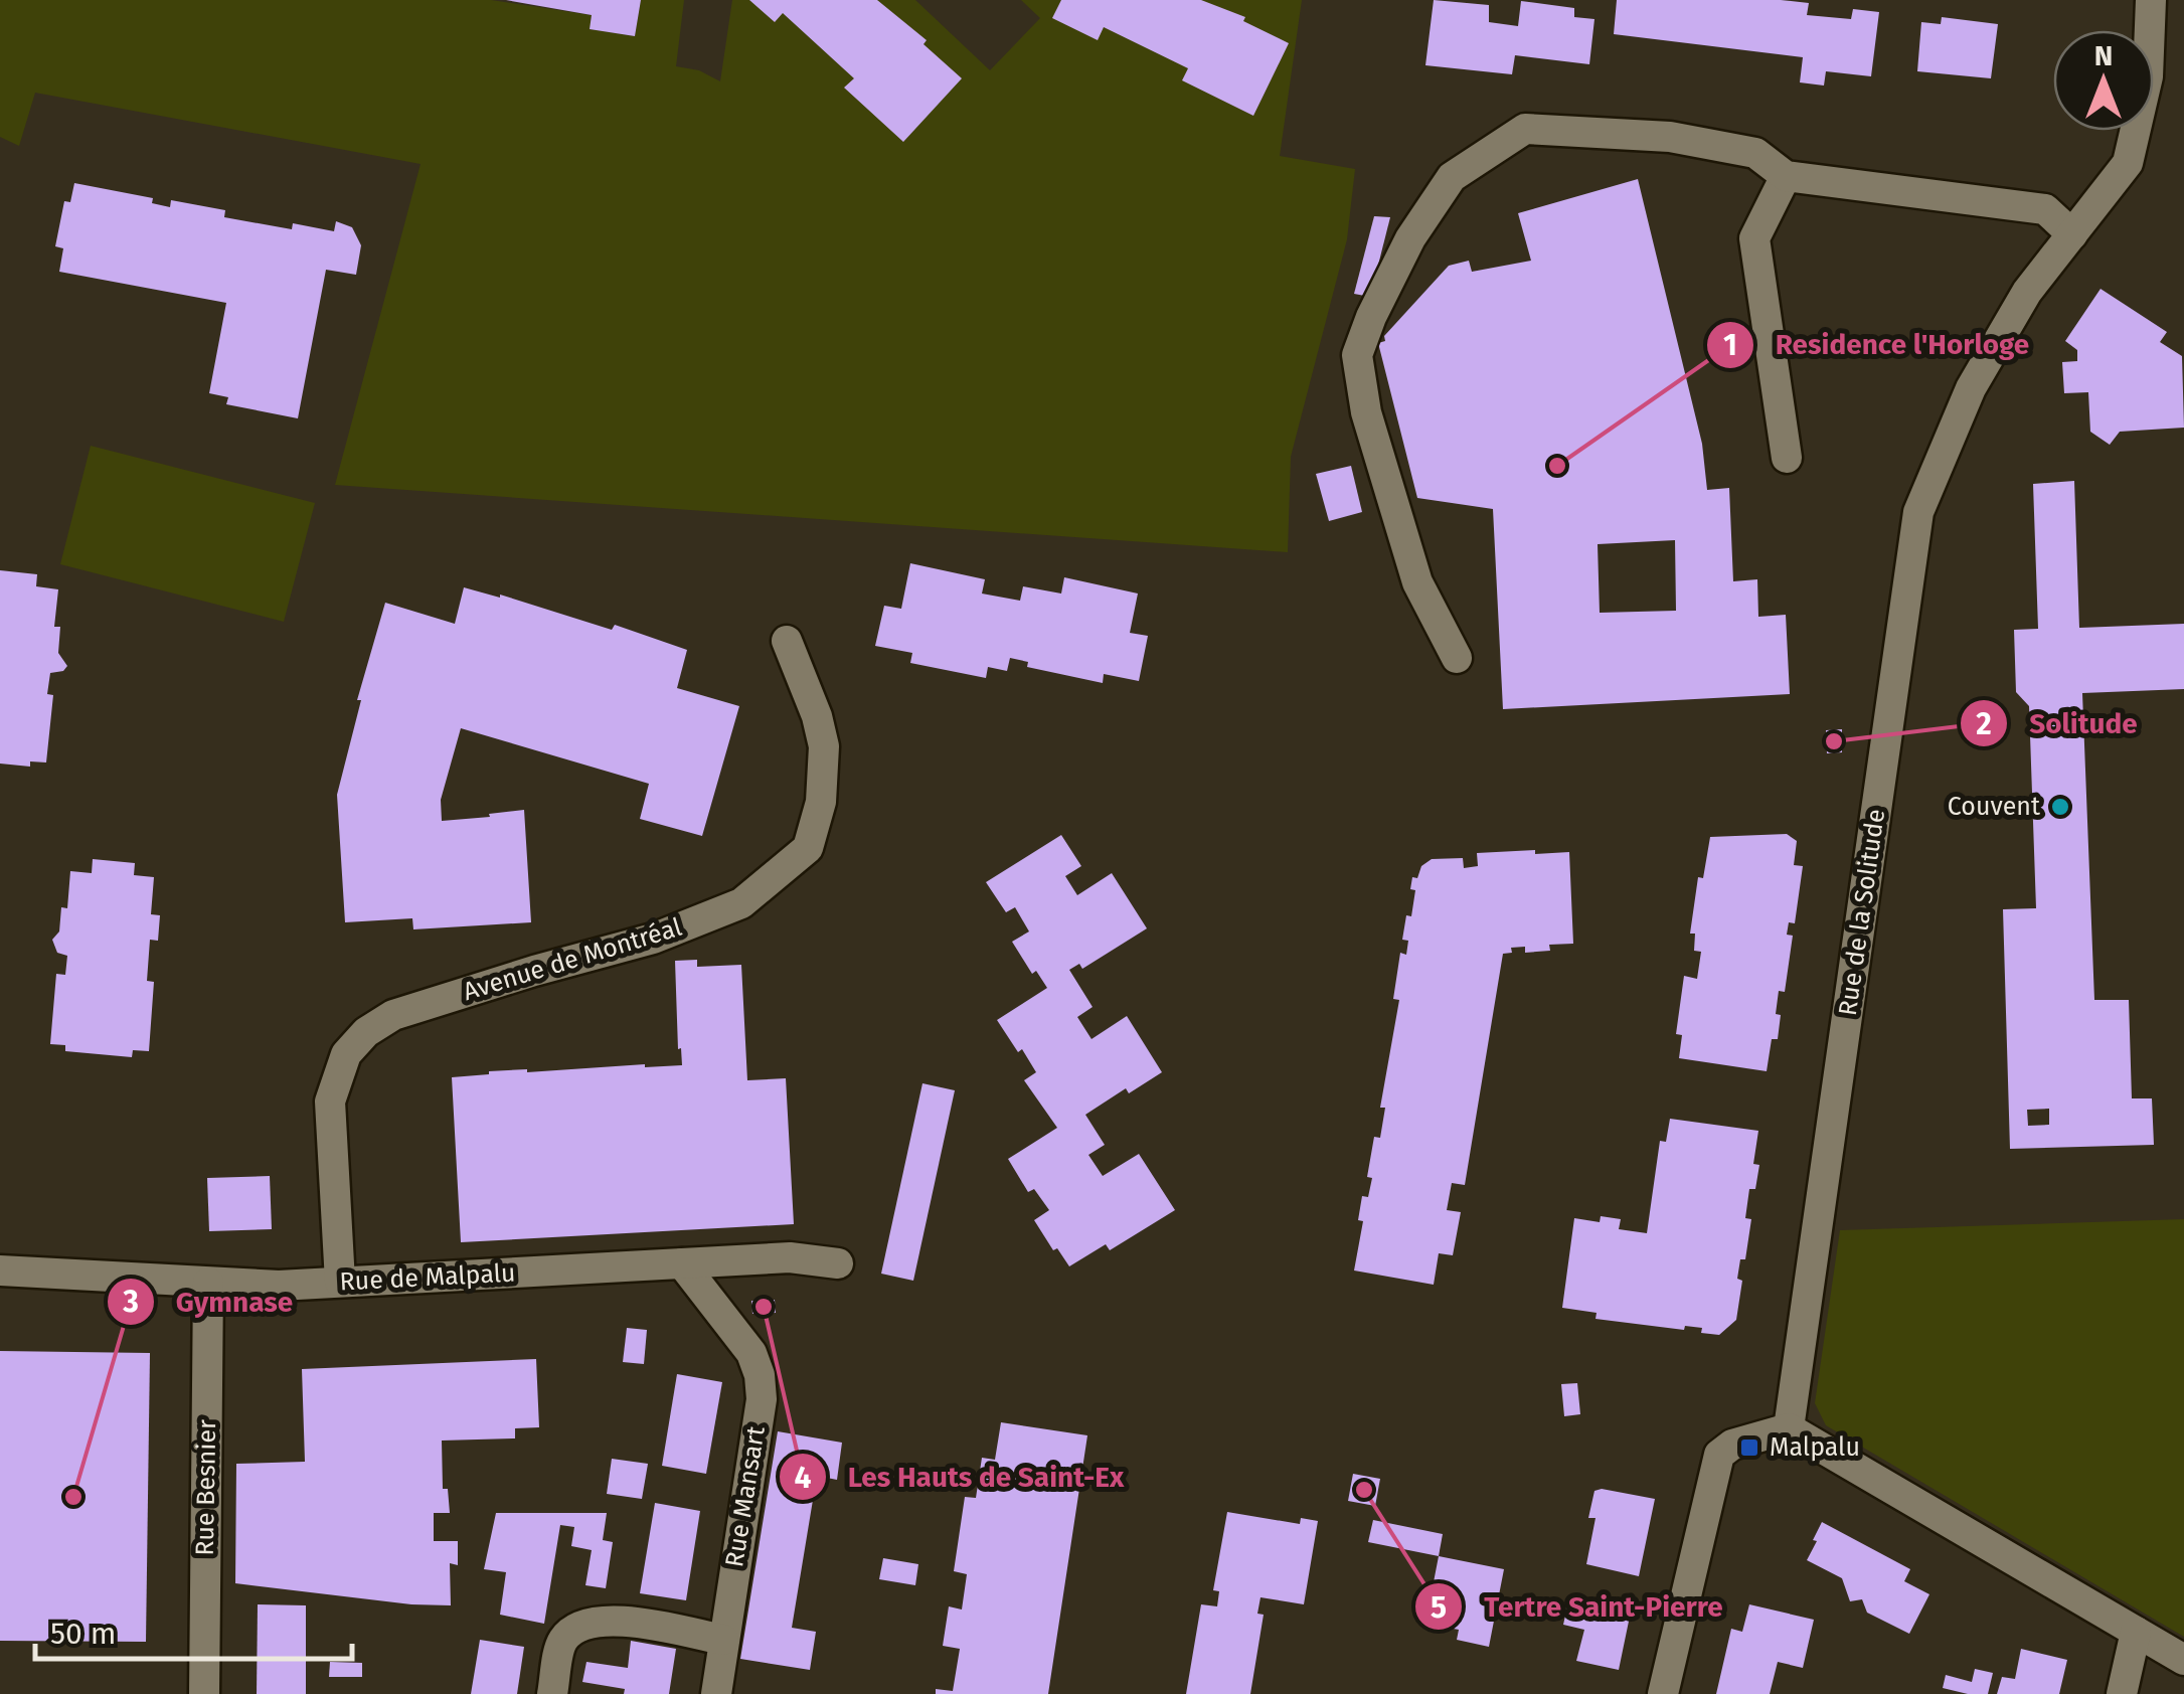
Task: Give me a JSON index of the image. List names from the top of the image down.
{
  "streets": {
    "street": [
      "Rue de la Solitude",
      "Avenue de Montréal",
      "Rue de Malpalu",
      "Rue Besnier",
      "Rue Mansart"
    ]
  },
  "crossings": [
    ["Avenue de Montréal", "Rue de Malpalu"],
    ["Rue de Malpalu", "Rue Besnier"],
    ["Rue de Malpalu", "Rue Mansart"]
  ],
  "places": {
    "other": [
      "Residence l'Horloge",
      "Solitude",
      "Couvent",
      "Les Hauts de Saint-Ex",
      "Tertre Saint-Pierre",
      "Gymnase"
    ],
    "transit": ["Malpalu"]
  },
  "scale_bar": "50 m",
  "north": "top"
}
